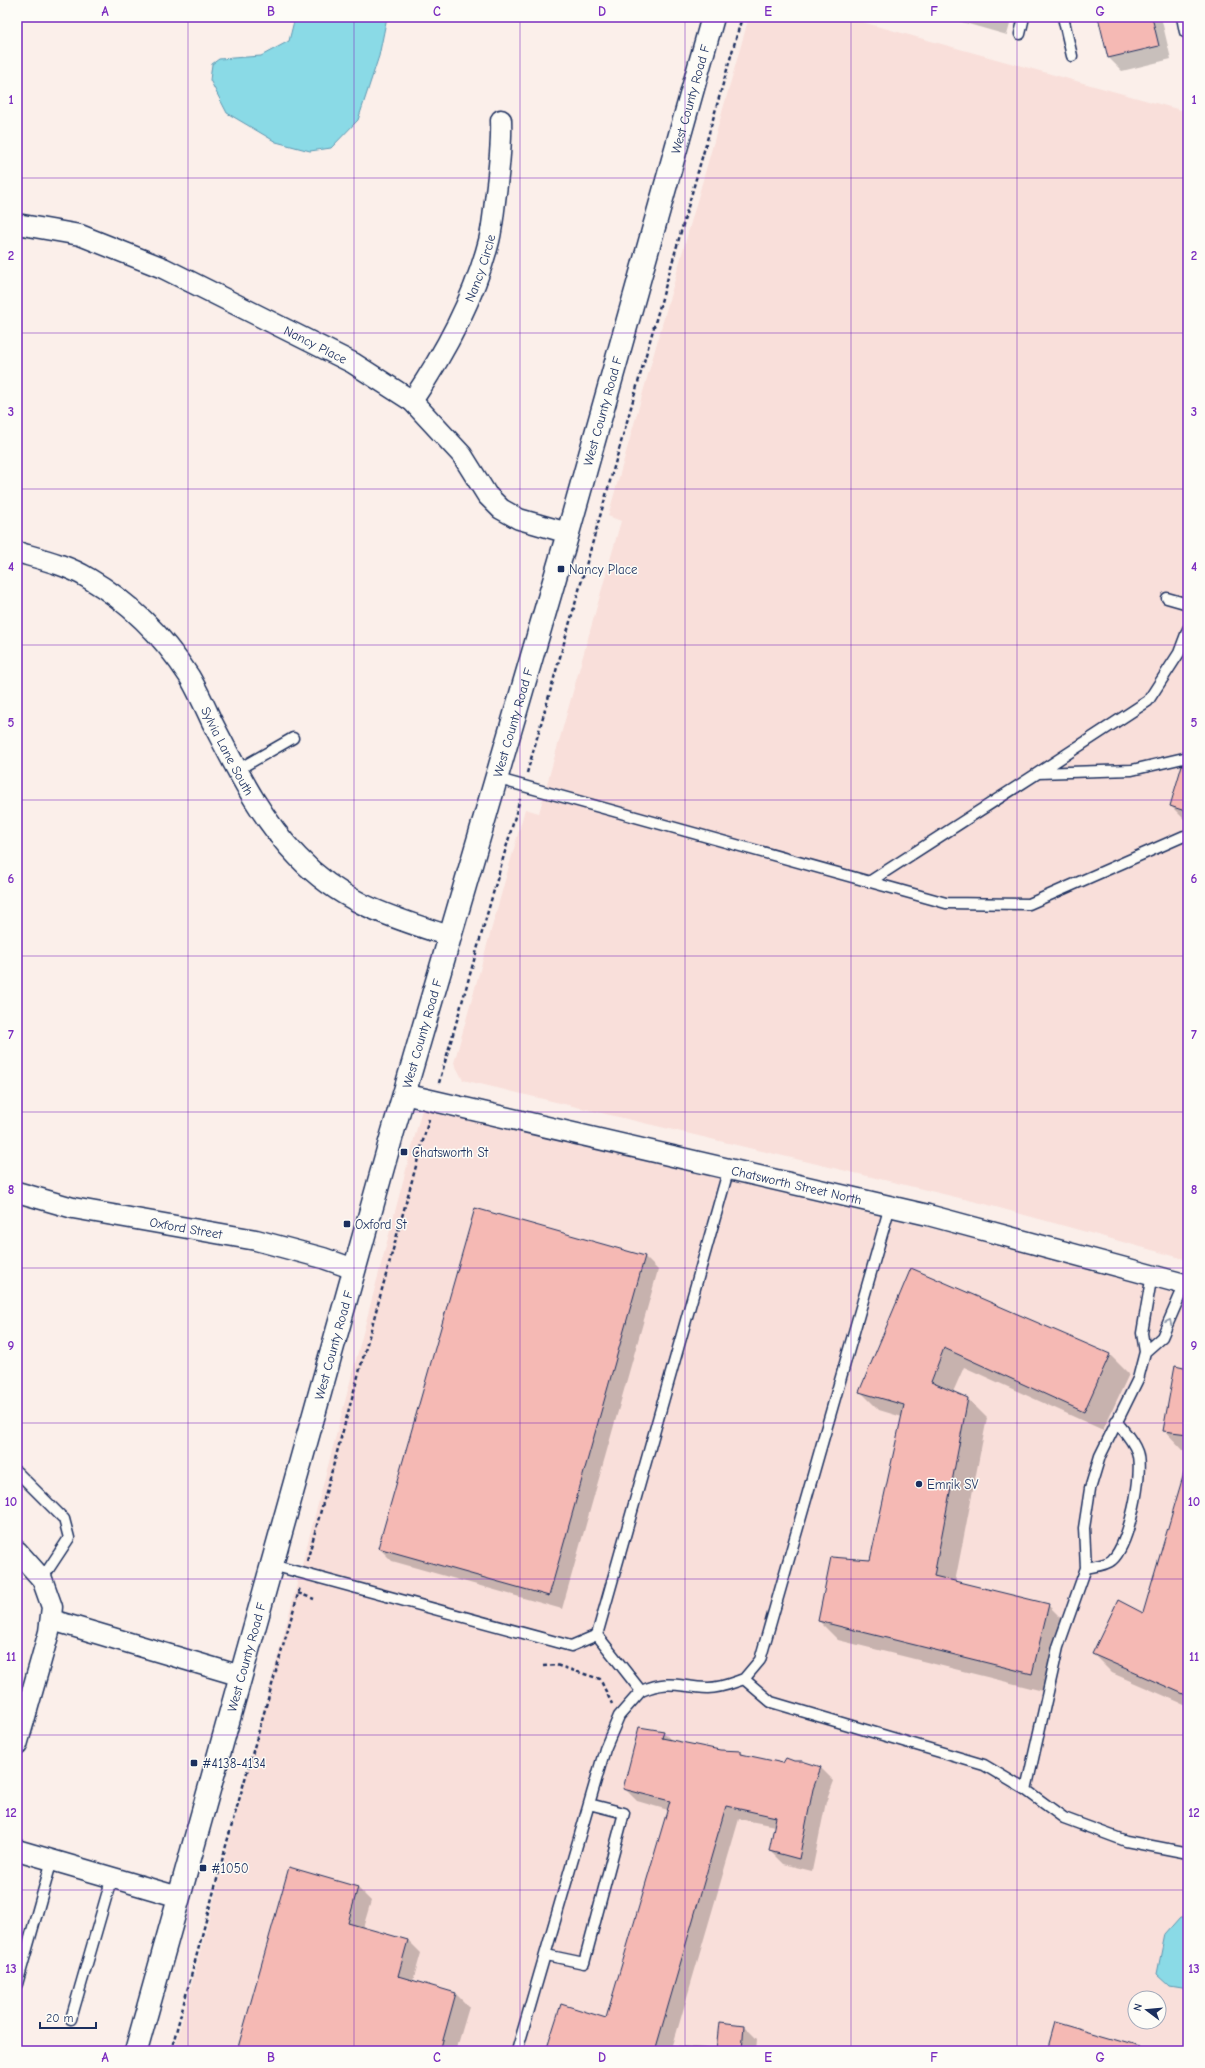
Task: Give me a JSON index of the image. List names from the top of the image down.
{
  "streets": {
    "street": [
      "West County Road F",
      "Nancy Circle",
      "Nancy Place",
      "Sylvia Lane South",
      "Chatsworth Street North",
      "Oxford Street"
    ]
  },
  "crossings": [
    ["West County Road F", "Nancy Place"],
    ["West County Road F", "Sylvia Lane South"],
    ["West County Road F", "Chatsworth Street North"],
    ["West County Road F", "Oxford Street"],
    ["Nancy Circle", "Nancy Place"]
  ],
  "places": {
    "transit": [
      "Nancy Place",
      "Chatsworth St",
      "Oxford St",
      "#4138-4134",
      "#1050"
    ],
    "other": ["Emrik SV"]
  },
  "scale_bar": "20 m",
  "north": "left",
  "grid": {
    "columns": [
      "A",
      "B",
      "C",
      "D",
      "E",
      "F",
      "G"
    ],
    "rows": [
      "1",
      "2",
      "3",
      "4",
      "5",
      "6",
      "7",
      "8",
      "9",
      "10",
      "11",
      "12",
      "13"
    ]
  }
}
